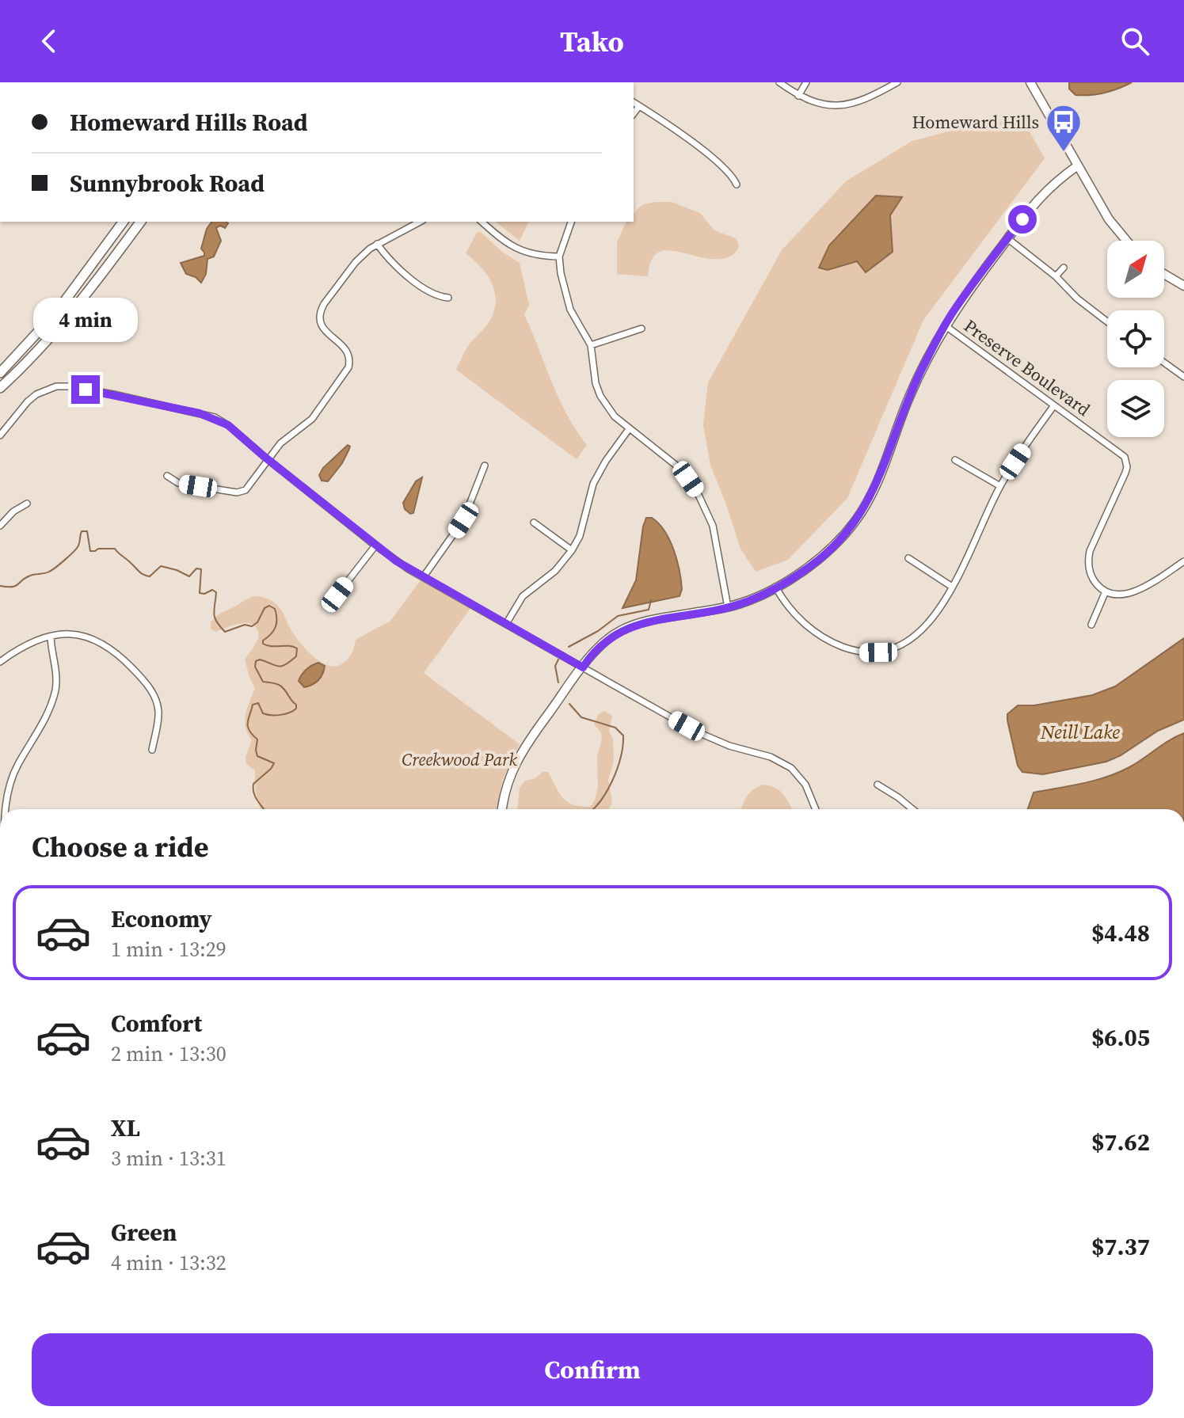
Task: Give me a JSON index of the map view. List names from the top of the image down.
{
  "streets": {
    "street": ["Preserve Boulevard"]
  },
  "water": ["Neill Lake"],
  "parks": ["Creekwood Park"],
  "places": {
    "bus stop": ["Homeward Hills"]
  },
  "north": "top right",
  "page": {
    "header": "Tako",
    "banner": ["Homeward Hills Road", "Sunnybrook Road"],
    "bubble": "4 min",
    "heading": "Choose a ride",
    "list": [
      {
        "name": "Economy",
        "note": "1 min · 13:29",
        "value": "$4.48"
      },
      {
        "name": "Comfort",
        "note": "2 min · 13:30",
        "value": "$6.05"
      },
      {
        "name": "XL",
        "note": "3 min · 13:31",
        "value": "$7.62"
      },
      {
        "name": "Green",
        "note": "4 min · 13:32",
        "value": "$7.37"
      }
    ],
    "buttons": "Confirm"
  }
}
